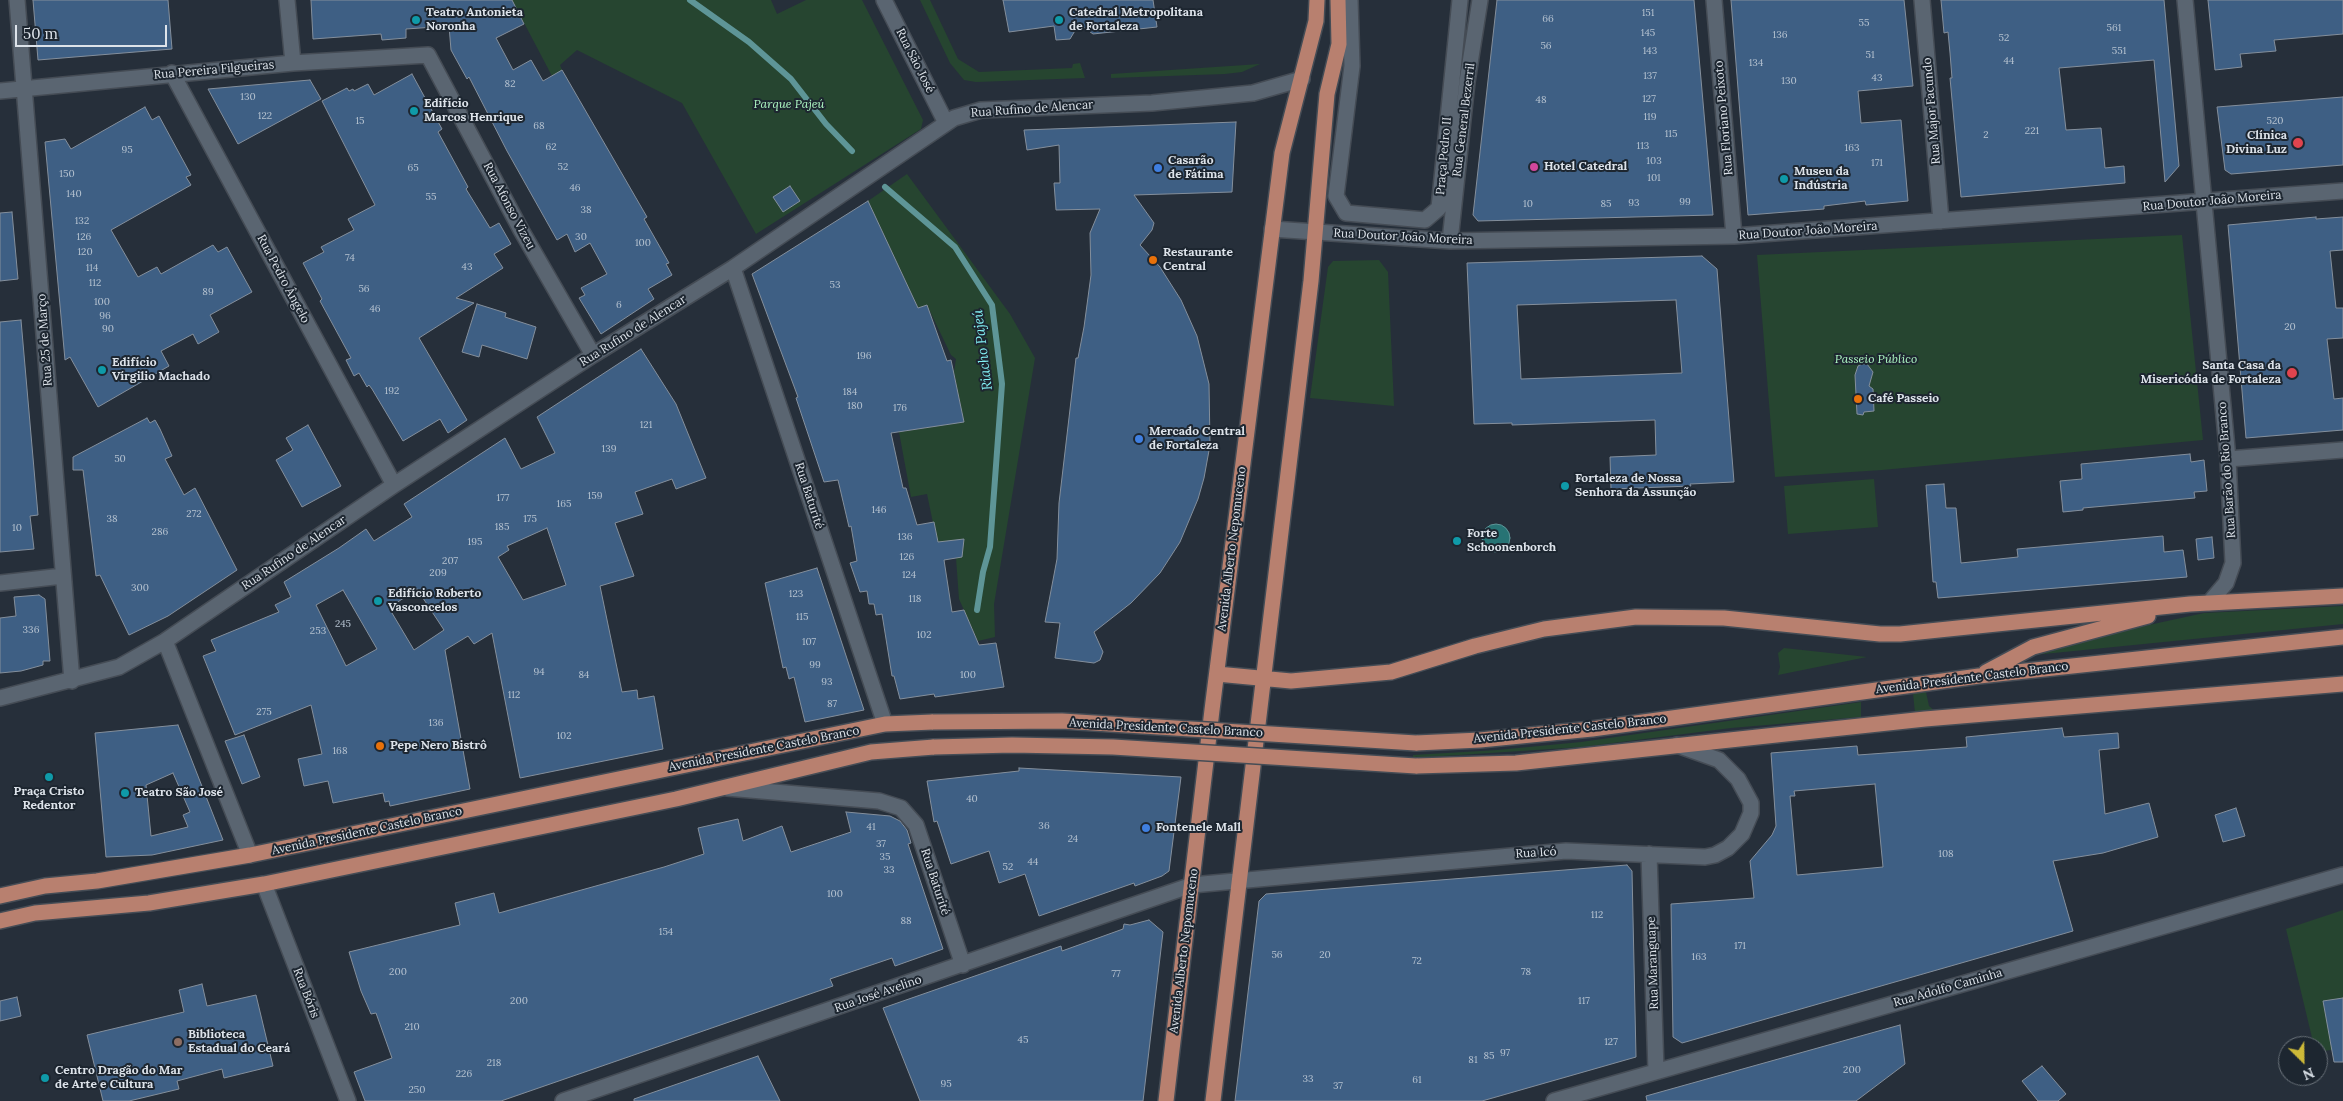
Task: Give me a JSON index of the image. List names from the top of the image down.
{
  "streets": {
    "main road": ["Avenida Alberto Nepomuceno", "Avenida Presidente Castelo Branco"],
    "street": [
      "Rua São José",
      "Rua Pereira Filgueiras",
      "Rua Rufino de Alencar",
      "Rua Major Facundo",
      "Rua Floriano Peixoto",
      "Rua General Bezerril",
      "Praça Pedro II",
      "Rua Doutor João Moreira",
      "Rua Afonso Vizeu",
      "Rua Pedro Ângelo",
      "Rua 25 de Março",
      "Rua Barão do Rio Branco",
      "Rua Baturité",
      "Rua Icó",
      "Rua Maranguape",
      "Rua Adolfo Caminha",
      "Rua Bóris",
      "Rua José Avelino"
    ]
  },
  "crossings": [
    ["Rua São José", "Rua Rufino de Alencar"],
    ["Rua Pereira Filgueiras", "Rua Afonso Vizeu"],
    ["Rua Pereira Filgueiras", "Rua Pedro Ângelo"],
    ["Rua Pereira Filgueiras", "Rua 25 de Março"],
    ["Rua Rufino de Alencar", "Rua Afonso Vizeu"],
    ["Rua Rufino de Alencar", "Rua Pedro Ângelo"],
    ["Rua Rufino de Alencar", "Rua 25 de Março"],
    ["Rua Rufino de Alencar", "Rua Baturité"],
    ["Rua Rufino de Alencar", "Avenida Alberto Nepomuceno"],
    ["Rua Major Facundo", "Rua Doutor João Moreira"],
    ["Rua Floriano Peixoto", "Rua Doutor João Moreira"],
    ["Rua General Bezerril", "Rua Doutor João Moreira"],
    ["Rua Doutor João Moreira", "Rua Barão do Rio Branco"],
    ["Rua Doutor João Moreira", "Avenida Alberto Nepomuceno"],
    ["Rua Baturité", "Avenida Presidente Castelo Branco"],
    ["Rua Baturité", "Rua José Avelino"],
    ["Avenida Alberto Nepomuceno", "Rua Icó"],
    ["Avenida Alberto Nepomuceno", "Rua José Avelino"],
    ["Avenida Presidente Castelo Branco", "Rua Icó"],
    ["Avenida Presidente Castelo Branco", "Rua Bóris"],
    ["Rua Icó", "Rua Maranguape"],
    ["Rua Icó", "Rua José Avelino"],
    ["Rua Maranguape", "Rua Adolfo Caminha"]
  ],
  "water": ["Riacho Pajeú"],
  "parks": ["Parque Pajeú", "Passeio Público"],
  "places": [
    "Teatro Antonieta Noronha",
    "Catedral Metropolitana de Fortaleza",
    "Edifício Marcos Henrique",
    "Clínica Divina Luz",
    "Hotel Catedral",
    "Casarão de Fátima",
    "Museu da Indústria",
    "Restaurante Central",
    "Edifício Vírgilio Machado",
    "Santa Casa da Misericódia de Fortaleza",
    "Café Passeio",
    "Mercado Central de Fortaleza",
    "Fortaleza de Nossa Senhora da Assunção",
    "Forte Schoonenborch",
    "Edifício Roberto Vasconcelos",
    "Pepe Nero Bistrô",
    "Praça Cristo Redentor",
    "Teatro São José",
    "Fontenele Mall",
    "Biblioteca Estadual do Ceará",
    "Centro Dragão do Mar de Arte e Cultura"
  ],
  "house_numbers": [
    "151",
    "66",
    "55",
    "561",
    "145",
    "136",
    "52",
    "56",
    "143",
    "551",
    "51",
    "44",
    "134",
    "137",
    "43",
    "130",
    "82",
    "130",
    "127",
    "48",
    "122",
    "119",
    "15",
    "520",
    "68",
    "221",
    "115",
    "2",
    "113",
    "62",
    "163",
    "95",
    "103",
    "171",
    "52",
    "65",
    "150",
    "101",
    "46",
    "140",
    "55",
    "99",
    "93",
    "10",
    "85",
    "38",
    "132",
    "126",
    "30",
    "100",
    "120",
    "74",
    "43",
    "114",
    "112",
    "53",
    "56",
    "89",
    "100",
    "6",
    "46",
    "96",
    "20",
    "90",
    "196",
    "192",
    "184",
    "180",
    "176",
    "121",
    "139",
    "50",
    "159",
    "177",
    "165",
    "146",
    "272",
    "38",
    "175",
    "185",
    "10",
    "286",
    "136",
    "195",
    "126",
    "207",
    "209",
    "124",
    "300",
    "123",
    "118",
    "115",
    "245",
    "336",
    "253",
    "102",
    "107",
    "99",
    "94",
    "84",
    "100",
    "93",
    "112",
    "87",
    "275",
    "136",
    "102",
    "168",
    "40",
    "36",
    "41",
    "24",
    "37",
    "108",
    "35",
    "44",
    "52",
    "33",
    "100",
    "112",
    "88",
    "154",
    "171",
    "56",
    "20",
    "163",
    "72",
    "200",
    "78",
    "77",
    "200",
    "117",
    "210",
    "45",
    "127",
    "97",
    "85",
    "81",
    "218",
    "200",
    "226",
    "33",
    "61",
    "95",
    "37",
    "250"
  ],
  "scale_bar": "50 m",
  "north": "bottom right"
}
